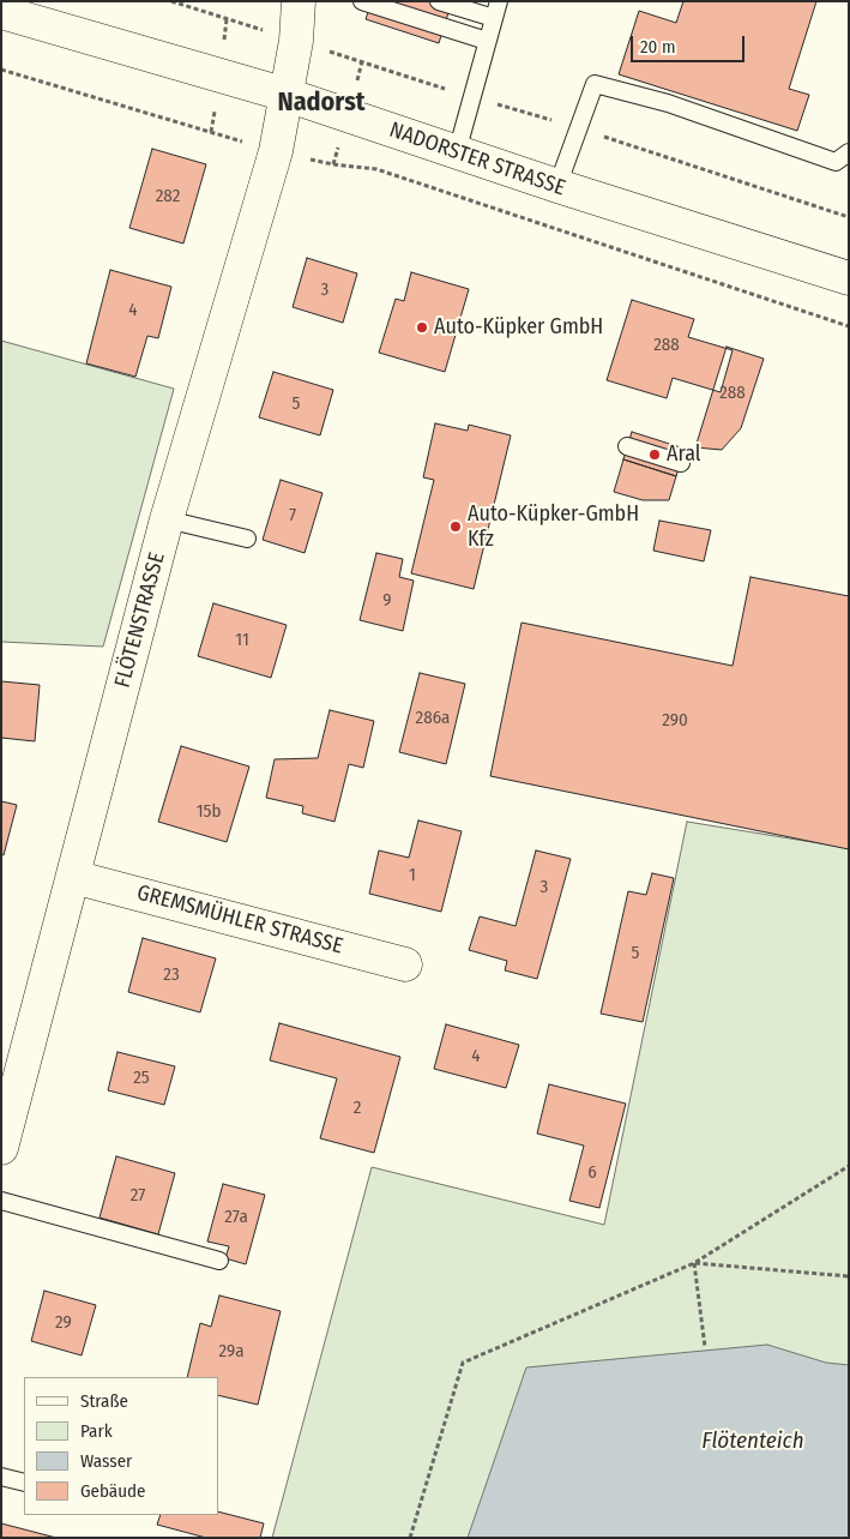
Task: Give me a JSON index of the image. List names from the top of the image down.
{
  "streets": {
    "street": ["NADORSTER STRASSE", "FLÖTENSTRASSE", "GREMSMÜHLER STRASSE"]
  },
  "crossings": [
    ["NADORSTER STRASSE", "FLÖTENSTRASSE"],
    ["FLÖTENSTRASSE", "GREMSMÜHLER STRASSE"]
  ],
  "districts": ["Nadorst"],
  "water": ["Flötenteich"],
  "places": ["Auto-Küpker GmbH", "Aral", "Auto-Küpker-GmbH Kfz"],
  "house_numbers": [
    "282",
    "3",
    "4",
    "288",
    "288",
    "5",
    "7",
    "9",
    "11",
    "286a",
    "290",
    "15b",
    "1",
    "3",
    "5",
    "23",
    "4",
    "25",
    "2",
    "6",
    "27",
    "27a",
    "29",
    "29a"
  ],
  "legend": [
    "Straße",
    "Park",
    "Wasser",
    "Gebäude"
  ],
  "scale_bar": "20 m"
}
